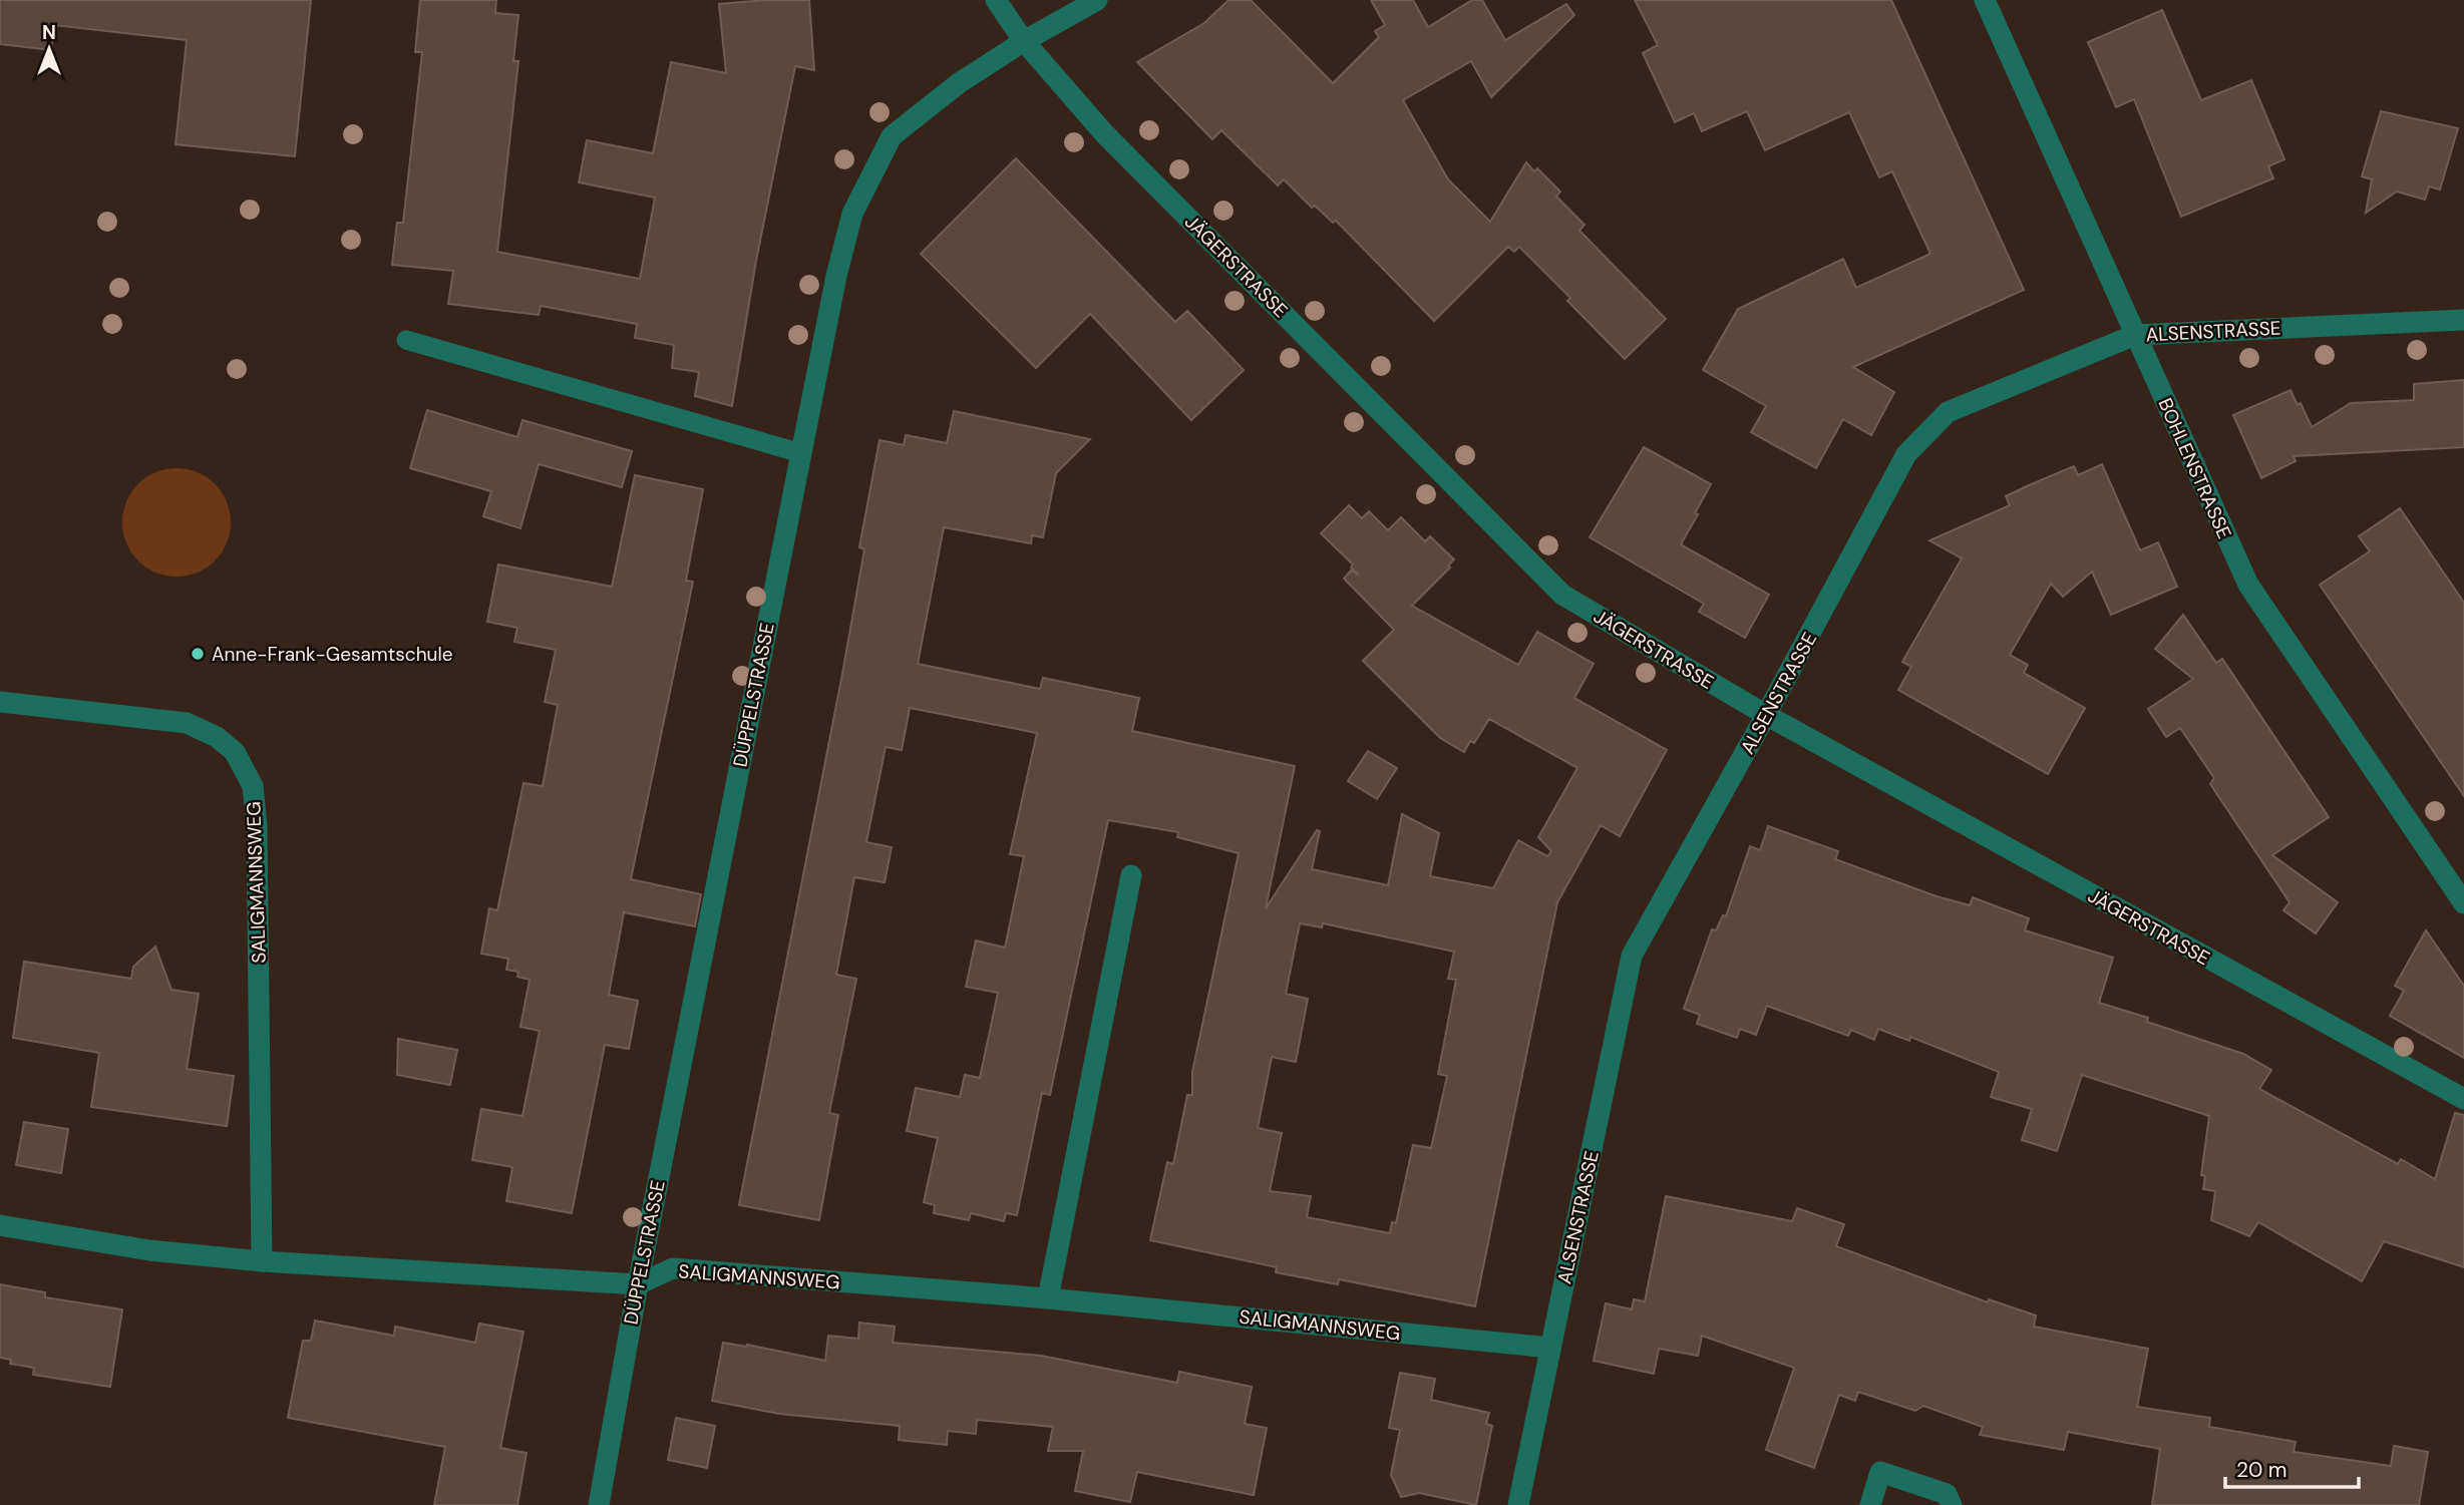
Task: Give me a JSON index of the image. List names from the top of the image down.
{
  "streets": {
    "street": [
      "JÄGERSTRASSE",
      "ALSENSTRASSE",
      "BOHLENSTRASSE",
      "DÜPPELSTRASSE",
      "SALIGMANNSWEG"
    ]
  },
  "crossings": [
    ["JÄGERSTRASSE", "ALSENSTRASSE"],
    ["JÄGERSTRASSE", "DÜPPELSTRASSE"],
    ["ALSENSTRASSE", "BOHLENSTRASSE"],
    ["ALSENSTRASSE", "SALIGMANNSWEG"],
    ["DÜPPELSTRASSE", "SALIGMANNSWEG"]
  ],
  "places": ["Anne-Frank-Gesamtschule"],
  "scale_bar": "20 m",
  "north": "top"
}
